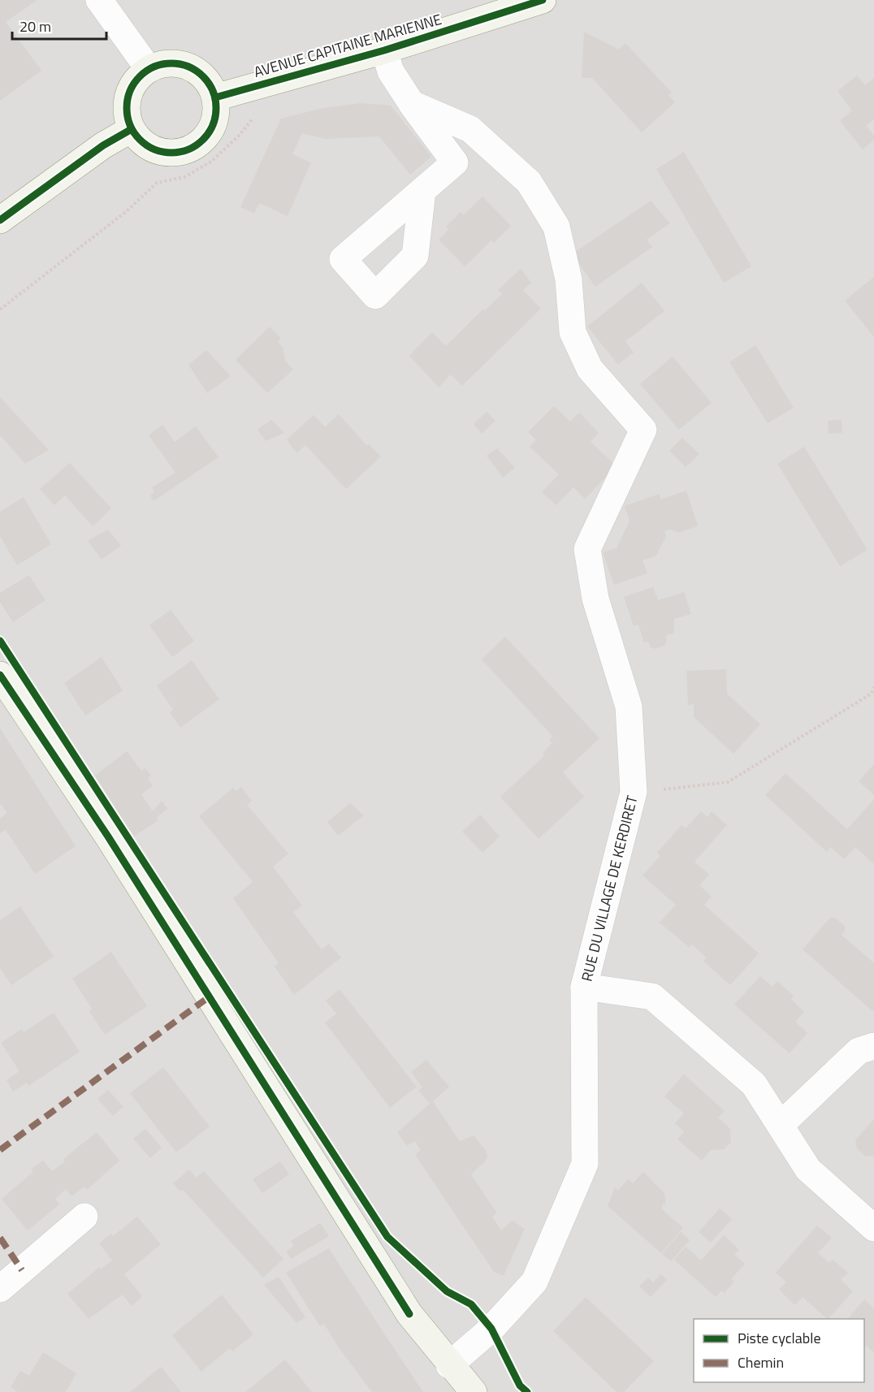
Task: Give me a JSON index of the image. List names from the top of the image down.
{
  "streets": {
    "street": ["AVENUE CAPITAINE MARIENNE", "RUE DU VILLAGE DE KERDIRET"]
  },
  "legend": ["Piste cyclable", "Chemin"],
  "scale_bar": "20 m"
}
